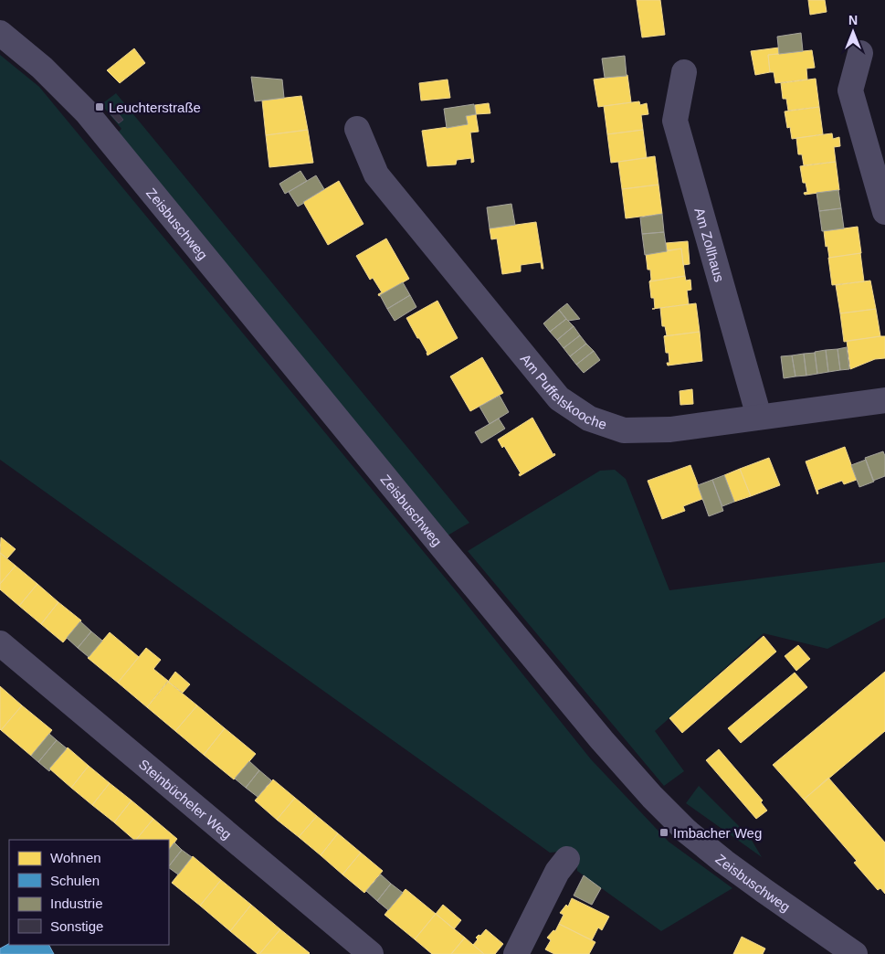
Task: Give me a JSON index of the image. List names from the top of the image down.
{
  "streets": {
    "street": [
      "Zeisbuschweg",
      "Am Zollhaus",
      "Am Puffelskooche",
      "Steinbücheler Weg"
    ]
  },
  "crossings": [
    ["Am Zollhaus", "Am Puffelskooche"]
  ],
  "places": {
    "transit": ["Leuchterstraße", "Imbacher Weg"]
  },
  "legend": [
    "Wohnen",
    "Schulen",
    "Industrie",
    "Sonstige"
  ],
  "north": "top"
}
